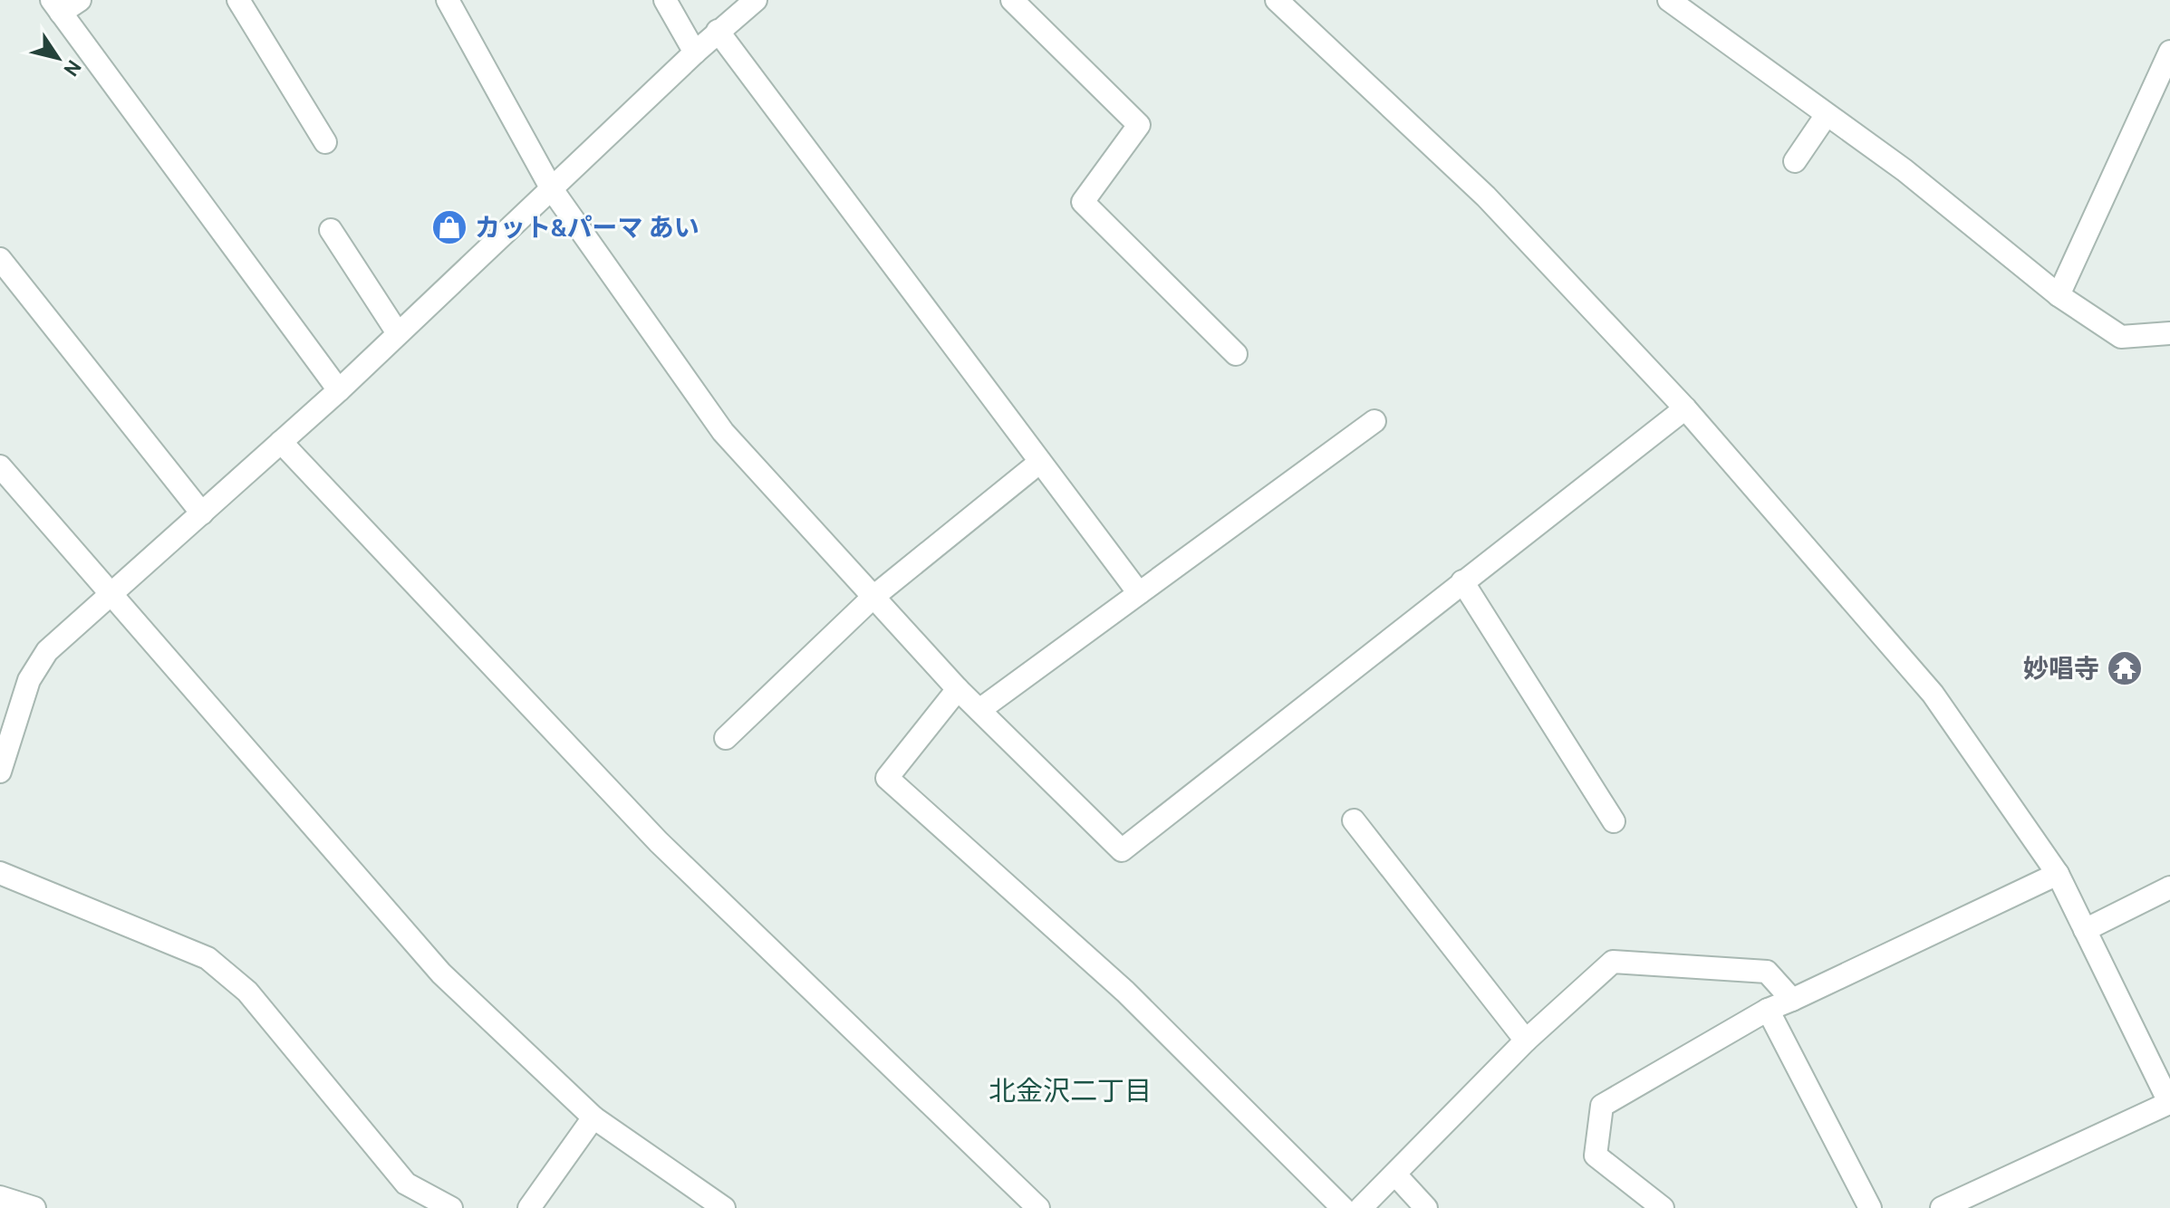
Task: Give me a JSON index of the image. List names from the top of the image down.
{
  "districts": ["北金沢二丁目"],
  "places": {
    "shop": ["カット&パーマ あい"],
    "temple": ["妙唱寺"]
  },
  "north": "bottom right"
}
